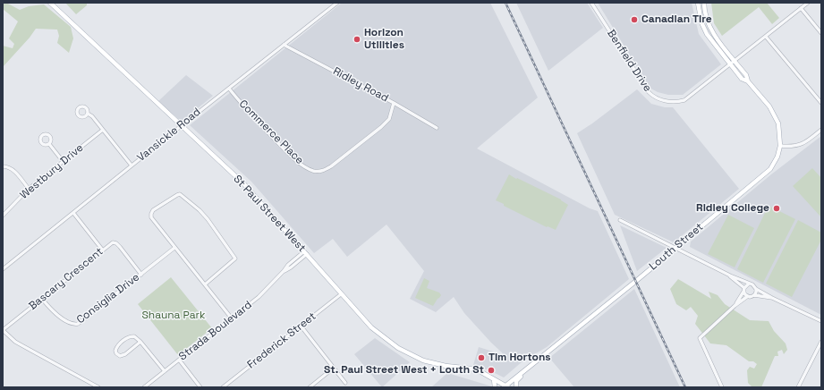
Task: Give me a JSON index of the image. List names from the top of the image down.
{
  "streets": {
    "main road": ["St Paul Street West", "Louth Street"],
    "street": [
      "Benfield Drive",
      "Ridley Road",
      "Commerce Place",
      "Vansickle Road",
      "Westbury Drive",
      "Bascary Crescent",
      "Consiglia Drive",
      "Strada Boulevard",
      "Frederick Street"
    ]
  },
  "crossings": [
    ["Benfield Drive", "Louth Street"],
    ["Ridley Road", "Commerce Place"],
    ["Ridley Road", "Vansickle Road"],
    ["Commerce Place", "Vansickle Road"],
    ["Vansickle Road", "St Paul Street West"],
    ["St Paul Street West", "Louth Street"],
    ["St Paul Street West", "Strada Boulevard"],
    ["St Paul Street West", "Frederick Street"],
    ["Bascary Crescent", "Consiglia Drive"]
  ],
  "parks": ["Shauna Park"],
  "places": [
    "Canadian Tire",
    "Horizon Utilities",
    "Ridley College",
    "Tim Hortons",
    "St. Paul Street West + Louth St"
  ]
}
